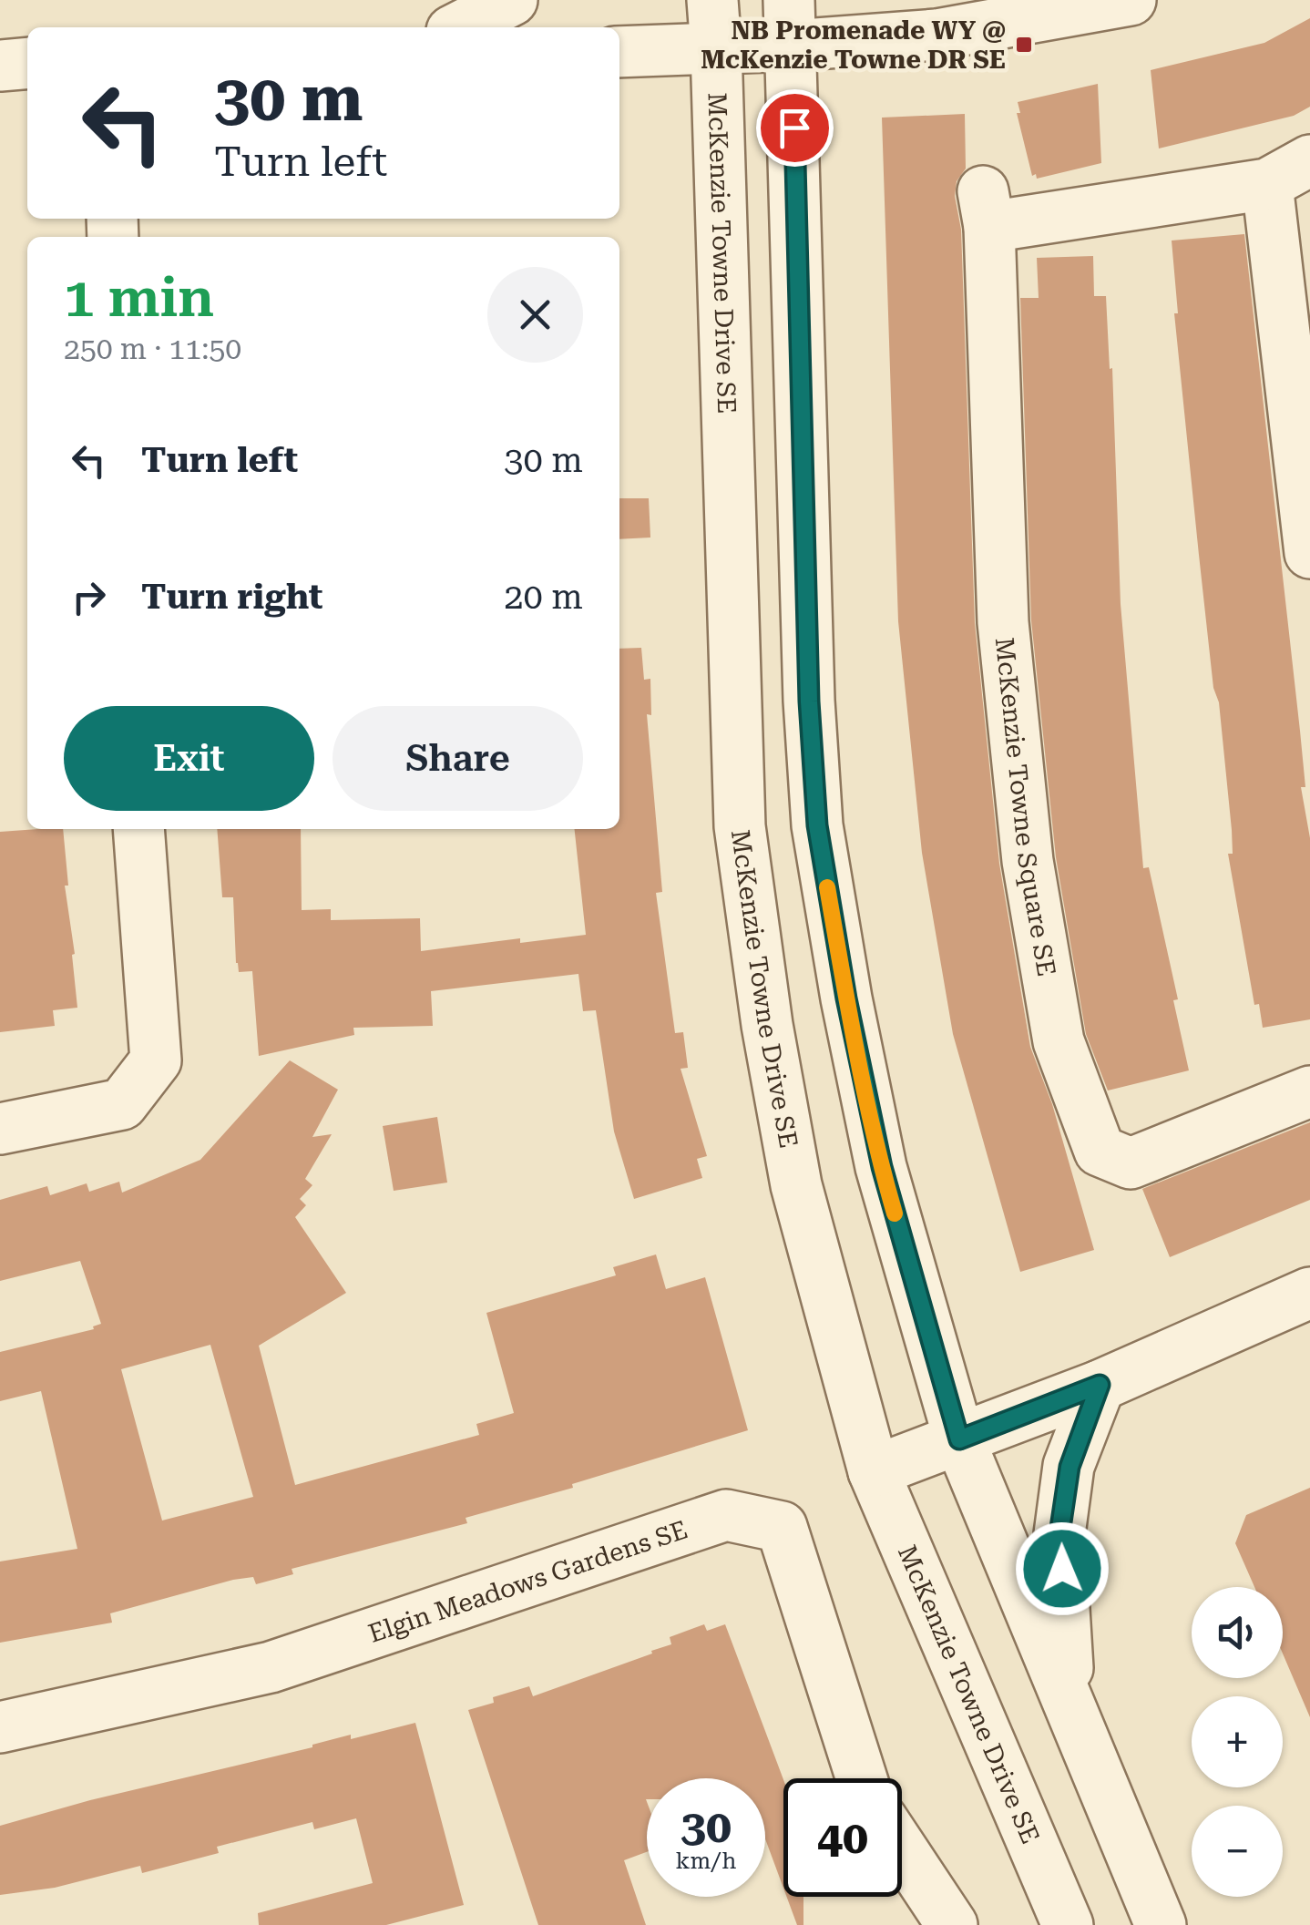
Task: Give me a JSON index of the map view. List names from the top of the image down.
{
  "streets": {
    "street": ["McKenzie Towne Drive SE", "McKenzie Towne Square SE", "Elgin Meadows Gardens SE"]
  },
  "places": {
    "transit": ["NB Promenade WY @ McKenzie Towne DR SE"]
  },
  "page": {
    "turn": ["30 m", "Turn left"],
    "heading": ["1 min", "250 m · 11:50"],
    "list": [
      {
        "name": "Turn left",
        "value": "30 m"
      },
      {
        "name": "Turn right",
        "value": "20 m"
      }
    ],
    "buttons": ["Exit", "Share"],
    "map_buttons": ["+", "−"],
    "speed": "30 km/h",
    "limit": "40"
  }
}
